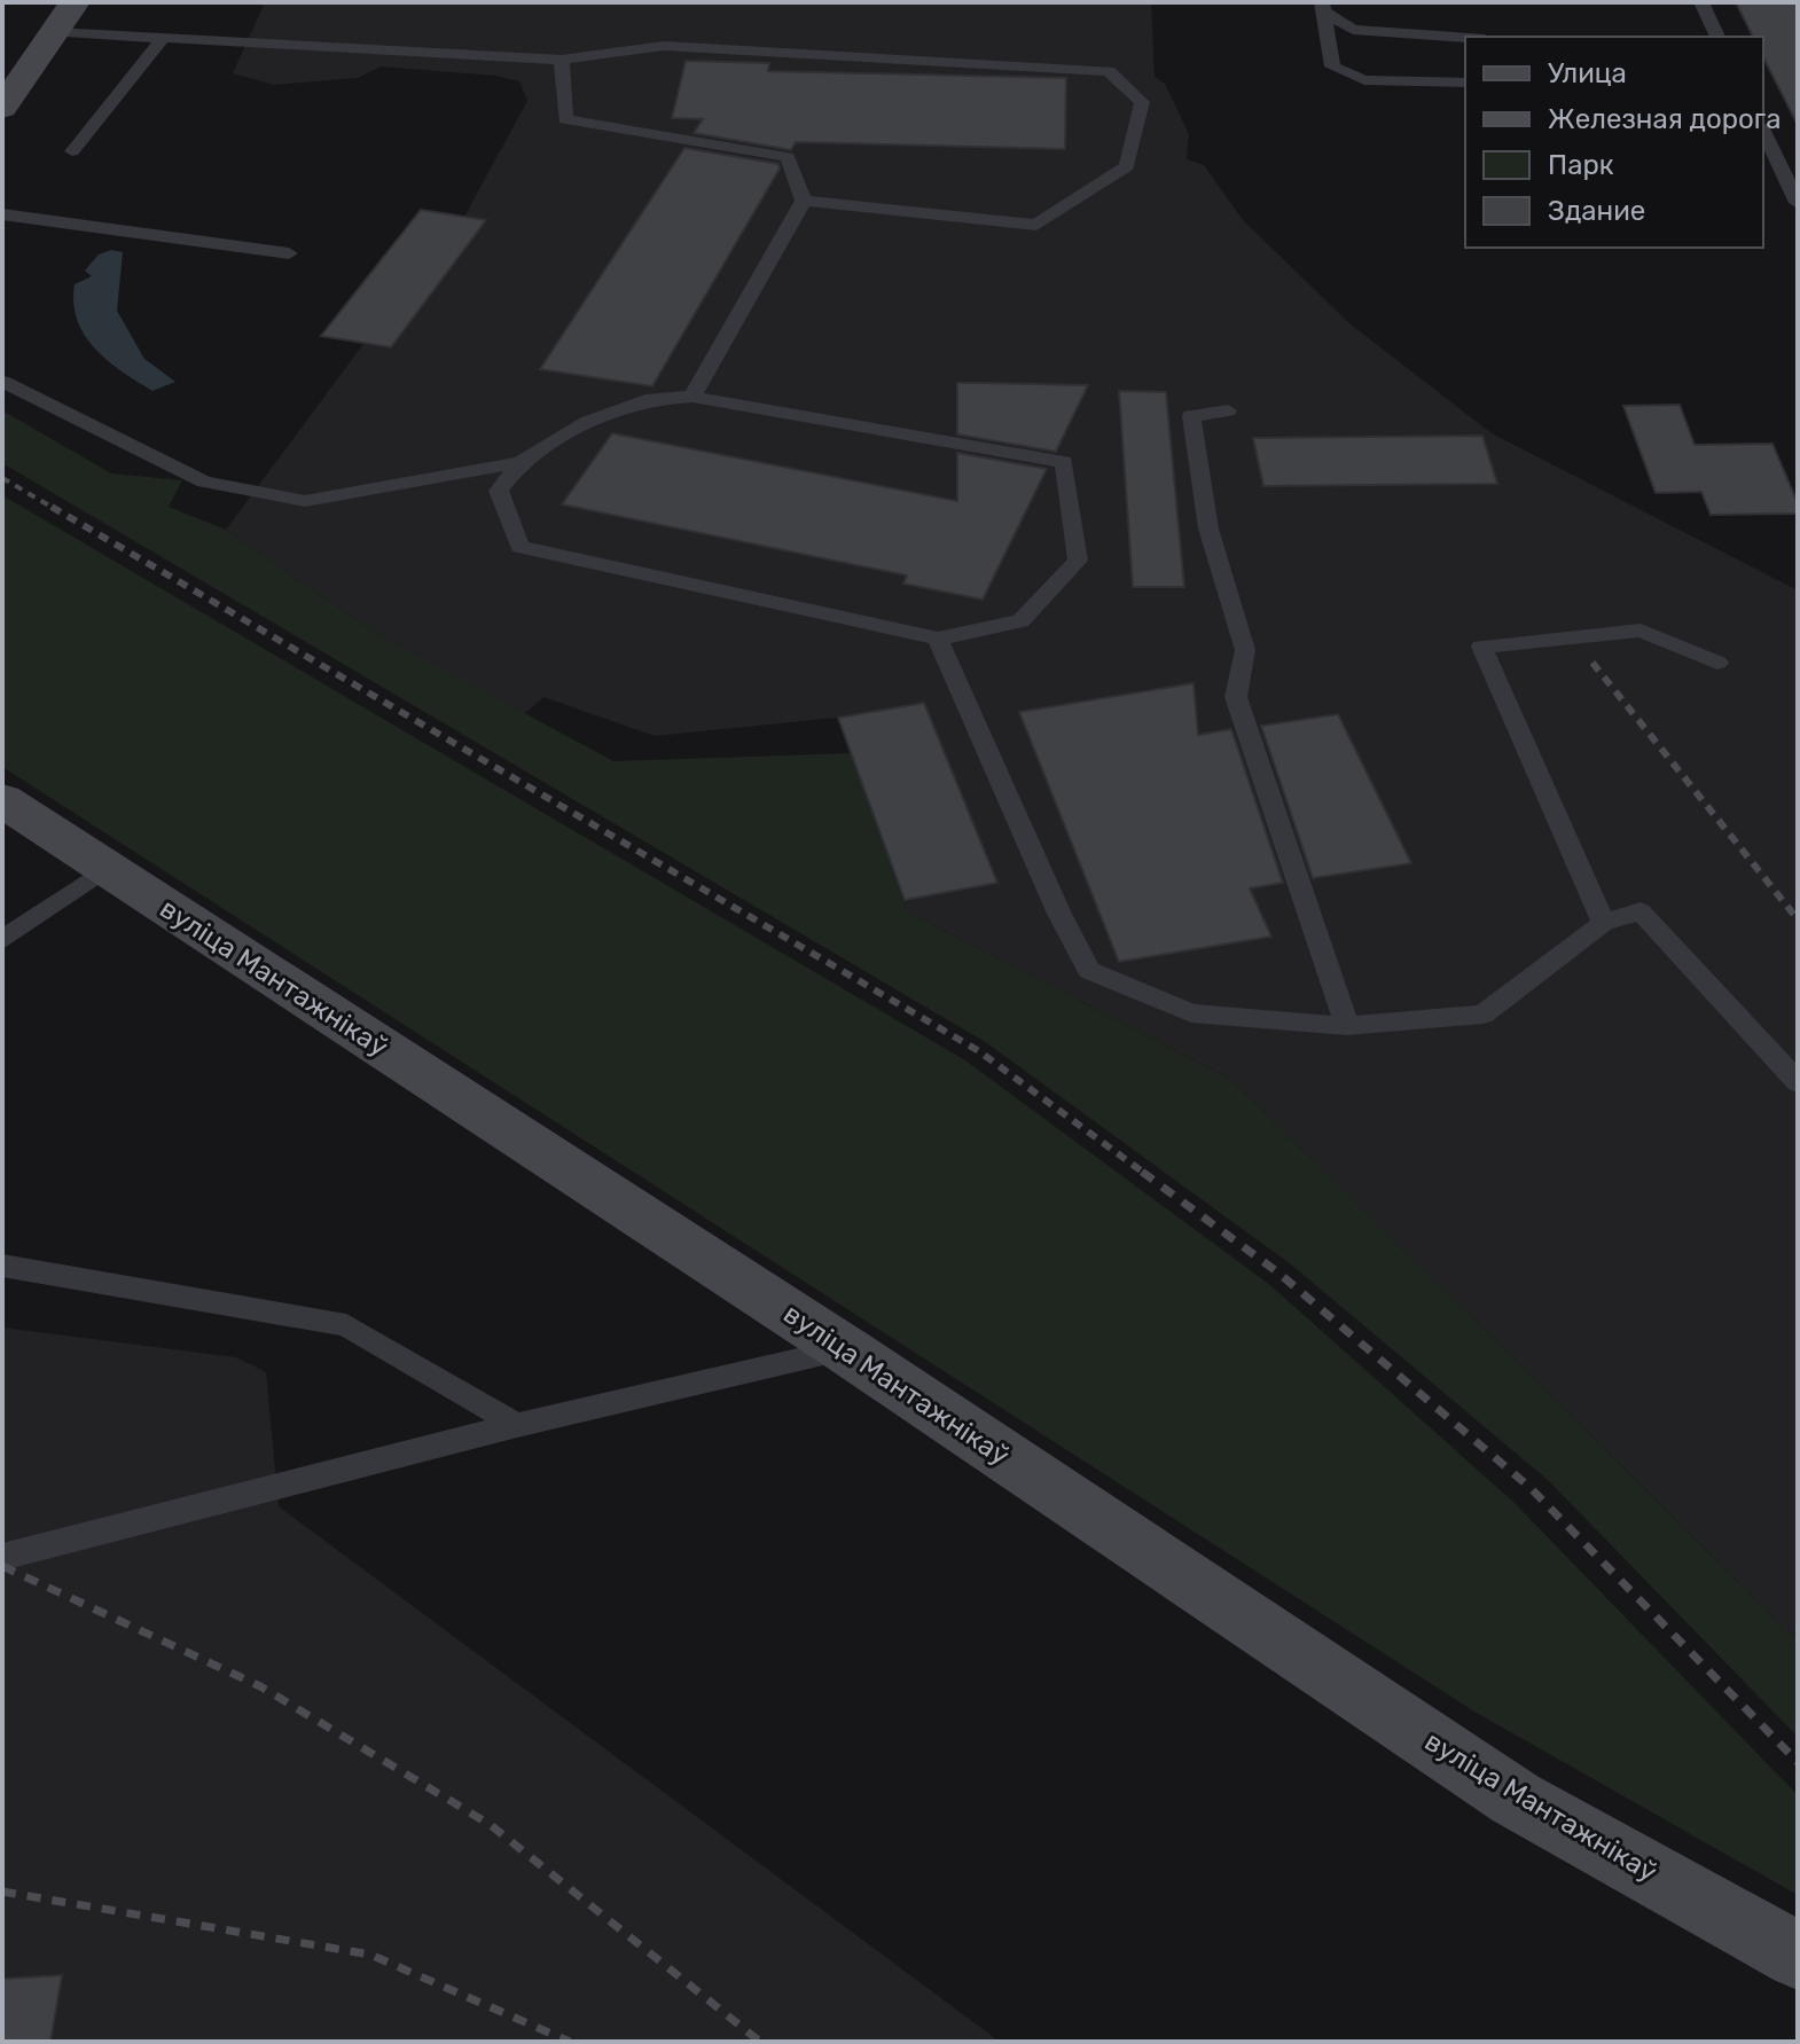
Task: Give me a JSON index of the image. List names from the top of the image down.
{
  "streets": {
    "main road": ["вуліца Мантажнікаў"]
  },
  "legend": [
    "Улица",
    "Железная дорога",
    "Парк",
    "Здание"
  ]
}
